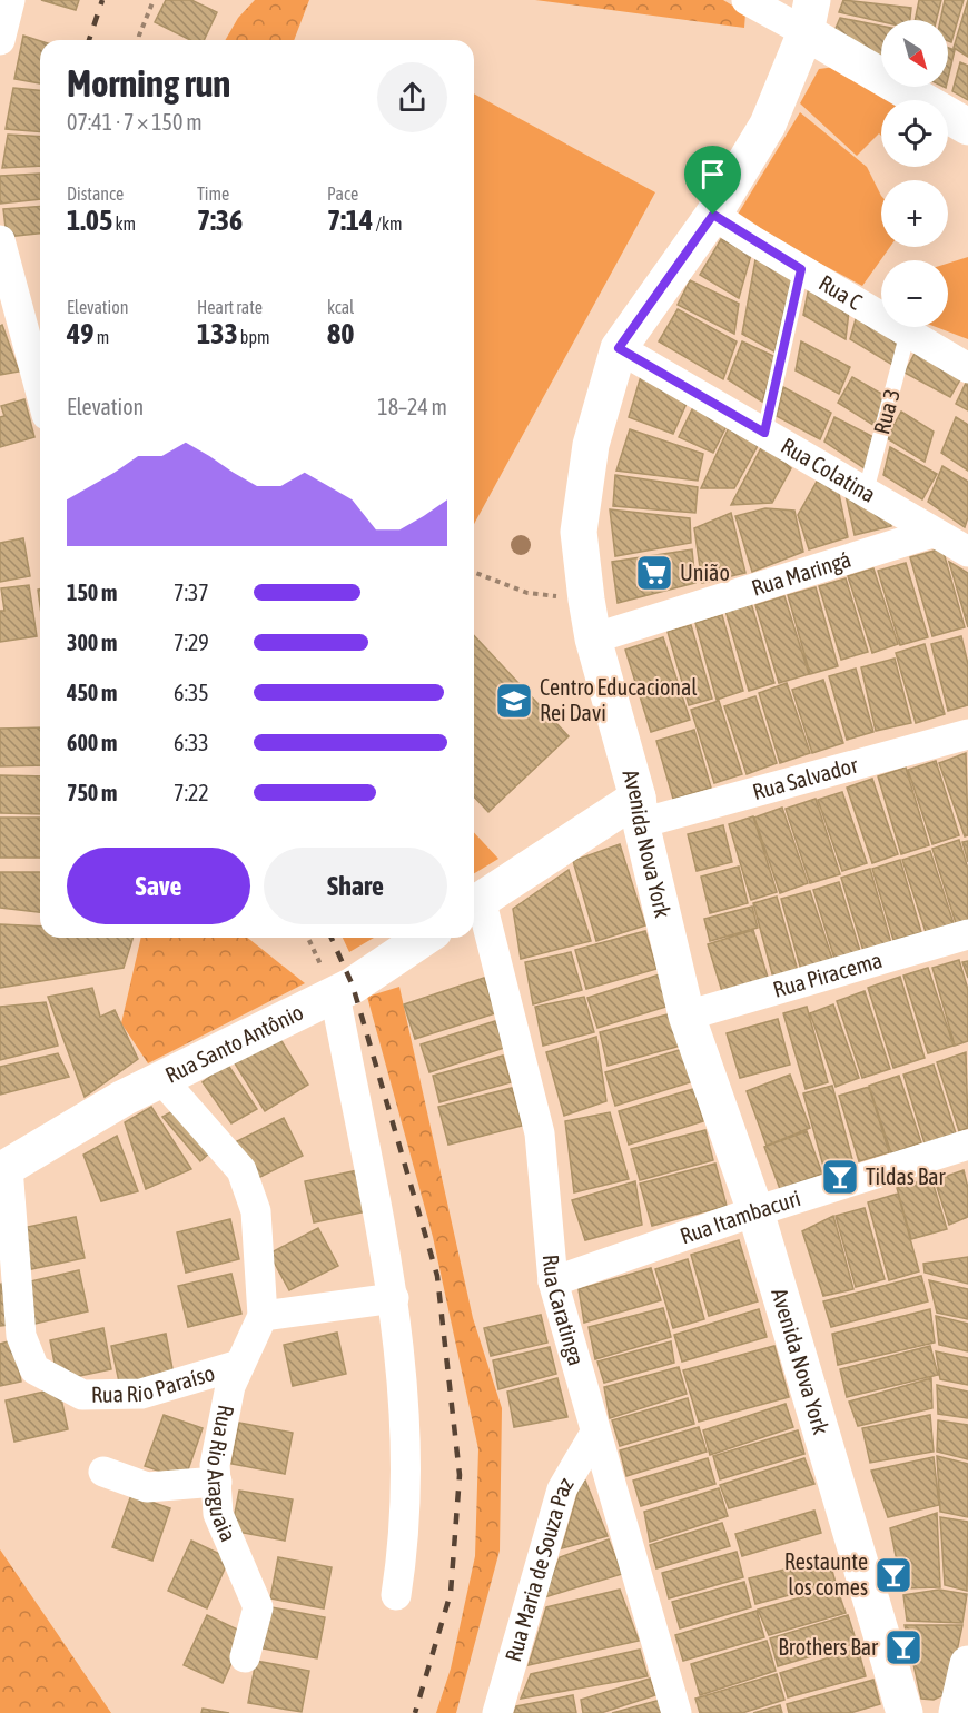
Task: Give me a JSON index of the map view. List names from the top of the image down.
{
  "streets": {
    "main road": ["Avenida Nova York", "Rua Santo Antônio"],
    "street": [
      "Rua C",
      "Rua Colatina",
      "Rua Maringá",
      "Rua Salvador",
      "Rua Piracema",
      "Rua Itambacuri",
      "Rua Caratinga",
      "Rua Rio Paraíso",
      "Rua Rio Araguaia",
      "Rua Maria de Souza Paz"
    ],
    "lane": ["Rua 3"]
  },
  "crossings": [
    ["Rua C", "Rua 3"],
    ["Rua C", "Avenida Nova York"],
    ["Rua 3", "Rua Colatina"],
    ["Rua Colatina", "Rua Maringá"],
    ["Rua Colatina", "Avenida Nova York"],
    ["Rua Maringá", "Avenida Nova York"],
    ["Rua Salvador", "Avenida Nova York"],
    ["Avenida Nova York", "Rua Piracema"],
    ["Avenida Nova York", "Rua Itambacuri"],
    ["Rua Santo Antônio", "Rua Rio Paraíso"],
    ["Rua Santo Antônio", "Rua Rio Araguaia"],
    ["Rua Itambacuri", "Rua Caratinga"],
    ["Rua Caratinga", "Rua Maria de Souza Paz"],
    ["Rua Rio Paraíso", "Rua Rio Araguaia"]
  ],
  "places": {
    "supermarket": ["União"],
    "school or university": ["Centro Educacional Rei Davi"],
    "bar": ["Tildas Bar", "Restaunte los comes", "Brothers Bar"]
  },
  "north": "bottom right",
  "page": {
    "map_buttons": ["+", "−"],
    "heading": ["Morning run", "07:41 · 7 × 150 m"],
    "stats": [
      ["Distance", "1.05 km"],
      ["Time", "7:36"],
      ["Pace", "7:14 /km"],
      ["Elevation", "49 m"],
      ["Heart rate", "133 bpm"],
      ["kcal", "80"]
    ],
    "chart": ["Elevation", "18–24 m"],
    "list": [
      {
        "name": "150 m",
        "note": "7:37"
      },
      {
        "name": "300 m",
        "note": "7:29"
      },
      {
        "name": "450 m",
        "note": "6:35"
      },
      {
        "name": "600 m",
        "note": "6:33"
      },
      {
        "name": "750 m",
        "note": "7:22"
      }
    ],
    "buttons": ["Save", "Share"]
  }
}
